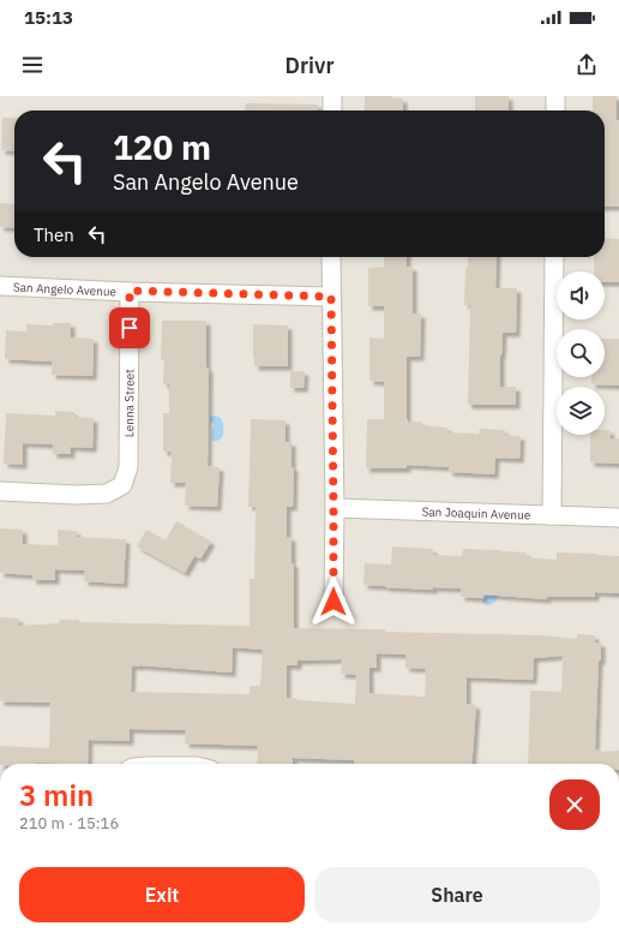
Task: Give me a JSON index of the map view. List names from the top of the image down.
{
  "streets": {
    "street": ["San Angelo Avenue", "Lenna Street", "San Joaquin Avenue"]
  },
  "crossings": [
    ["San Angelo Avenue", "Lenna Street"]
  ],
  "page": {
    "status": "15:13",
    "header": "Drivr",
    "turn": ["120 m", "San Angelo Avenue"],
    "then": "Then",
    "heading": ["3 min", "210 m · 15:16"],
    "buttons": ["Exit", "Share"]
  }
}
